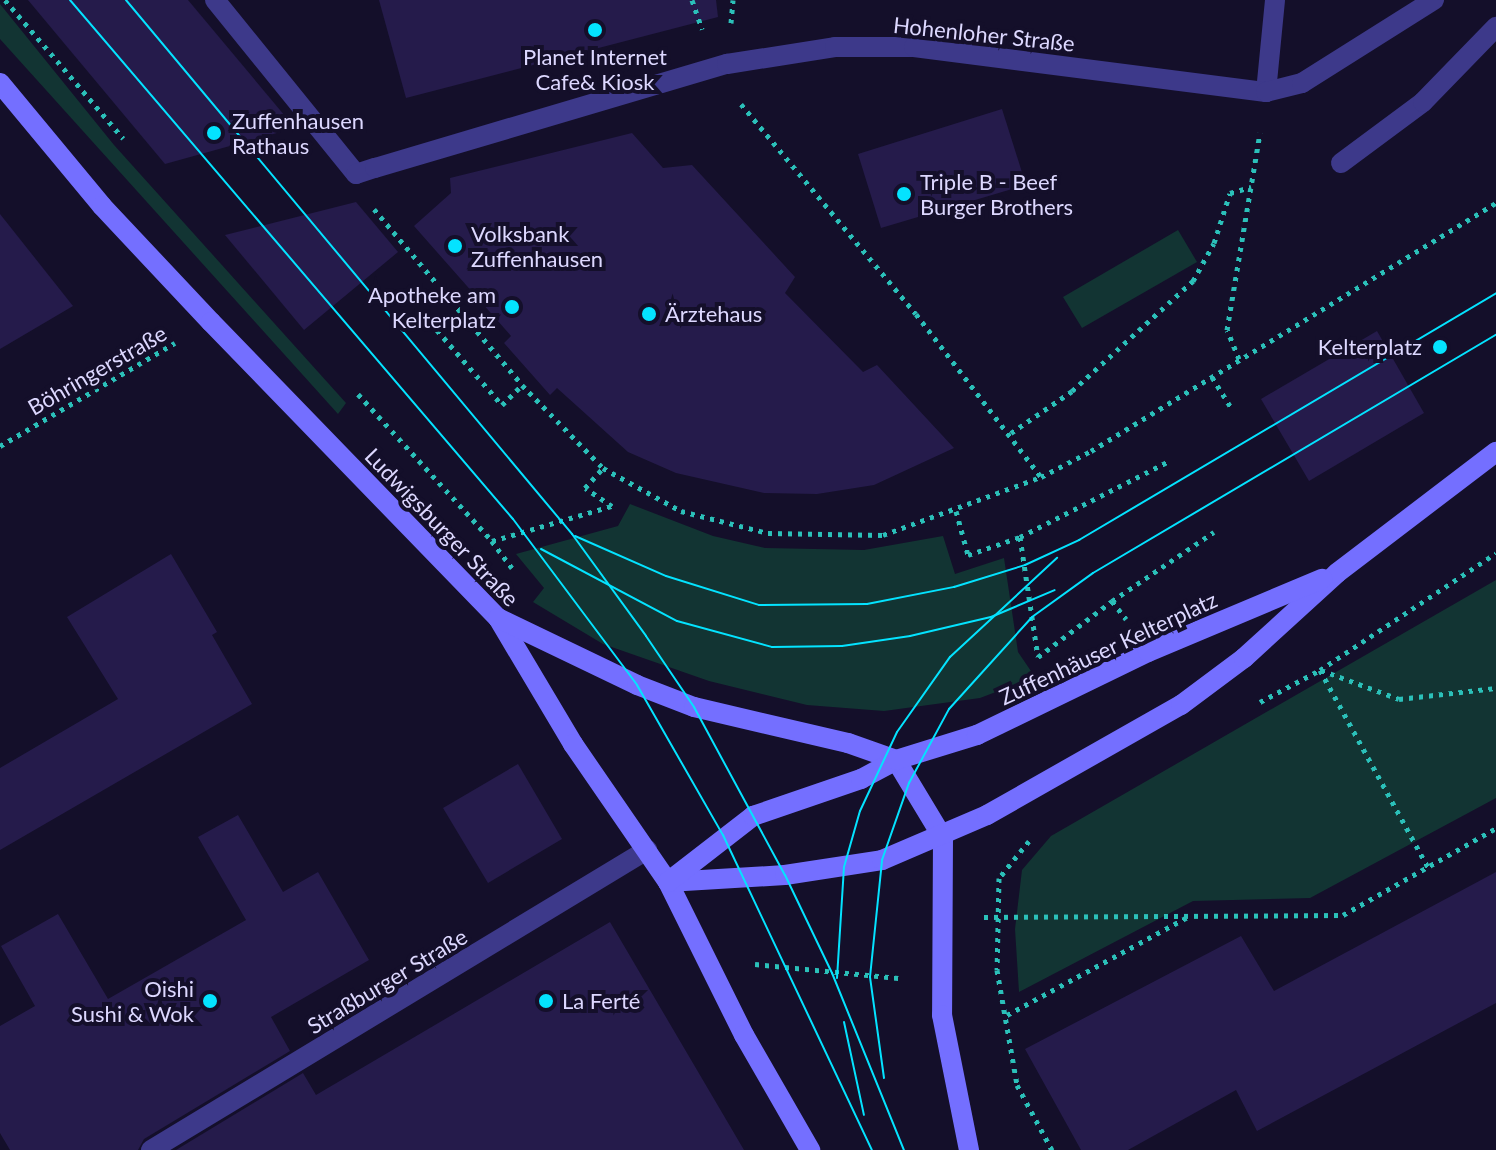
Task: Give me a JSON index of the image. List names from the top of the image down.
{
  "streets": {
    "main road": ["Ludwigsburger Straße", "Zuffenhäuser Kelterplatz"],
    "street": ["Hohenloher Straße", "Straßburger Straße"],
    "path": ["Böhringerstraße"]
  },
  "crossings": [
    ["Böhringerstraße", "Ludwigsburger Straße"],
    ["Ludwigsburger Straße", "Zuffenhäuser Kelterplatz"],
    ["Ludwigsburger Straße", "Straßburger Straße"]
  ],
  "places": [
    "Planet Internet Cafe& Kiosk",
    "Zuffenhausen Rathaus",
    "Triple B - Beef Burger Brothers",
    "Volksbank Zuffenhausen",
    "Apotheke am Kelterplatz",
    "Ärztehaus",
    "Kelterplatz",
    "Oishi Sushi & Wok",
    "La Ferté"
  ]
}
